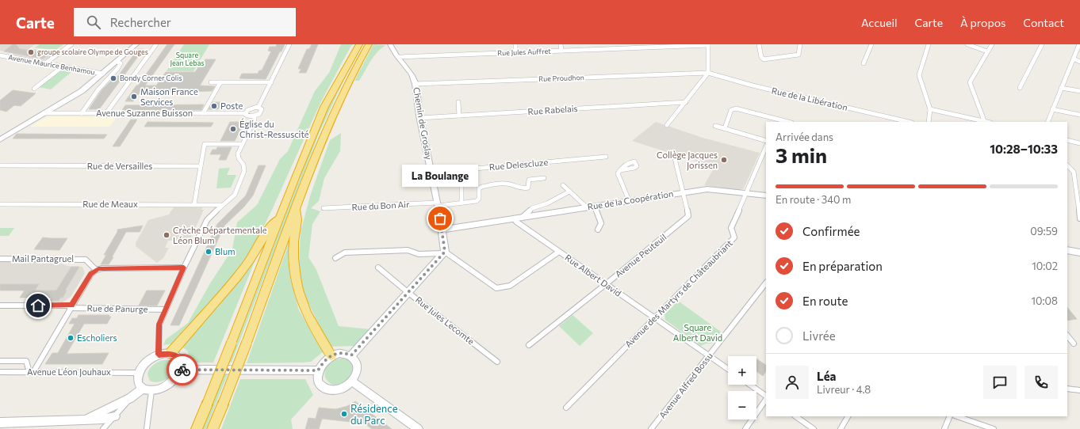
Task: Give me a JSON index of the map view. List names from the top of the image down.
{
  "streets": {
    "street": [
      "Rue Jules Auffret",
      "Avenue Maurice Benhamou",
      "Rue Proudhon",
      "Rue de la Libération",
      "Rue Rabelais",
      "Avenue Suzanne Buisson",
      "Chemin de Groslay",
      "Rue Delescluze",
      "Rue de Versailles",
      "Rue de la Coopération",
      "Rue de Meaux",
      "Rue du Bon Air",
      "Avenue Peuteuil",
      "Mail Pantagruel",
      "Rue Albert David",
      "Avenue des Martyrs de Châteaubriant",
      "Rue de Panurge",
      "Rue Jules Lecomte",
      "Avenue Léon Jouhaux",
      "Avenue Alfred Bossu"
    ]
  },
  "crossings": [
    ["Rue Jules Auffret", "Chemin de Groslay"],
    ["Rue Proudhon", "Rue de la Libération"],
    ["Rue Proudhon", "Chemin de Groslay"],
    ["Rue Rabelais", "Chemin de Groslay"],
    ["Chemin de Groslay", "Rue Delescluze"],
    ["Chemin de Groslay", "Rue du Bon Air"],
    ["Rue de la Coopération", "Avenue Peuteuil"],
    ["Rue de la Coopération", "Rue Albert David"],
    ["Rue de la Coopération", "Avenue des Martyrs de Châteaubriant"],
    ["Avenue Peuteuil", "Rue Albert David"],
    ["Rue Albert David", "Avenue des Martyrs de Châteaubriant"],
    ["Rue Albert David", "Avenue Alfred Bossu"]
  ],
  "parks": ["Square Jean Lebas", "Square Albert David"],
  "places": [
    "groupe scolaire Olympe de Gouges",
    "Bondy Corner Colis",
    "Maison France Services",
    "Poste",
    "Église du Christ-Ressuscité",
    "Collège Jacques Jorissen",
    "La Boulange",
    "Crèche Départementale Léon Blum",
    "Blum",
    "Escholiers",
    "Résidence du Parc"
  ],
  "page": {
    "header": "Carte",
    "search": "Rechercher",
    "nav": [
      "Accueil",
      "Carte",
      "À propos",
      "Contact"
    ],
    "heading": ["3 min", "Arrivée dans", "10:28–10:33"],
    "panel": ["Léa", "Livreur · 4.8"],
    "bubble": "La Boulange",
    "bar": "En route · 340 m",
    "list": [
      ["Confirmée", "09:59"],
      ["En préparation", "10:02"],
      ["En route", "10:08"],
      "Livrée"
    ],
    "map_buttons": ["+", "−"]
  }
}
